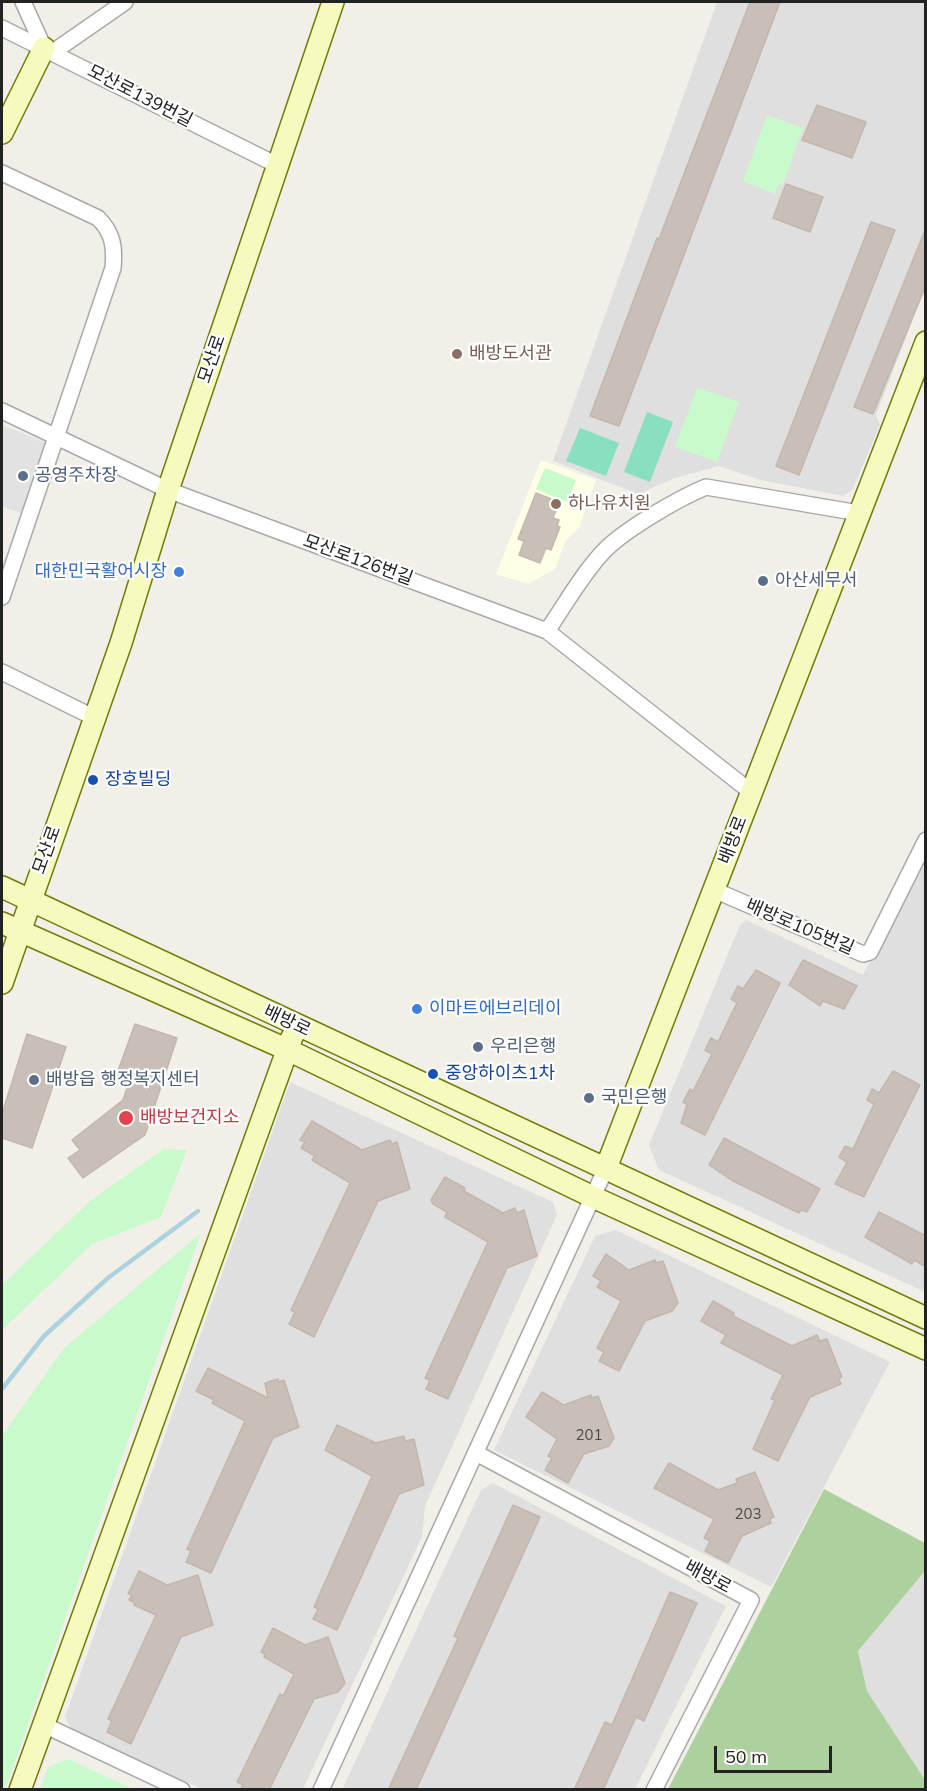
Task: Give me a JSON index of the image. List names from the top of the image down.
{
  "streets": {
    "street": [
      "모산로139번길",
      "모산로",
      "모산로126번길",
      "배방로",
      "배방로105번길"
    ]
  },
  "crossings": [
    ["모산로139번길", "모산로"],
    ["모산로", "모산로126번길"],
    ["모산로", "배방로"],
    ["모산로126번길", "배방로"],
    ["배방로", "배방로105번길"]
  ],
  "places": [
    "배방도서관",
    "공영주차장",
    "하나유치원",
    "대한민국활어시장",
    "아산세무서",
    "장호빌딩",
    "이마트에브리데이",
    "우리은행",
    "중앙하이츠1차",
    "배방읍 행정복지센터",
    "국민은행",
    "배방보건지소"
  ],
  "house_numbers": ["201", "203"],
  "scale_bar": "50 m"
}
